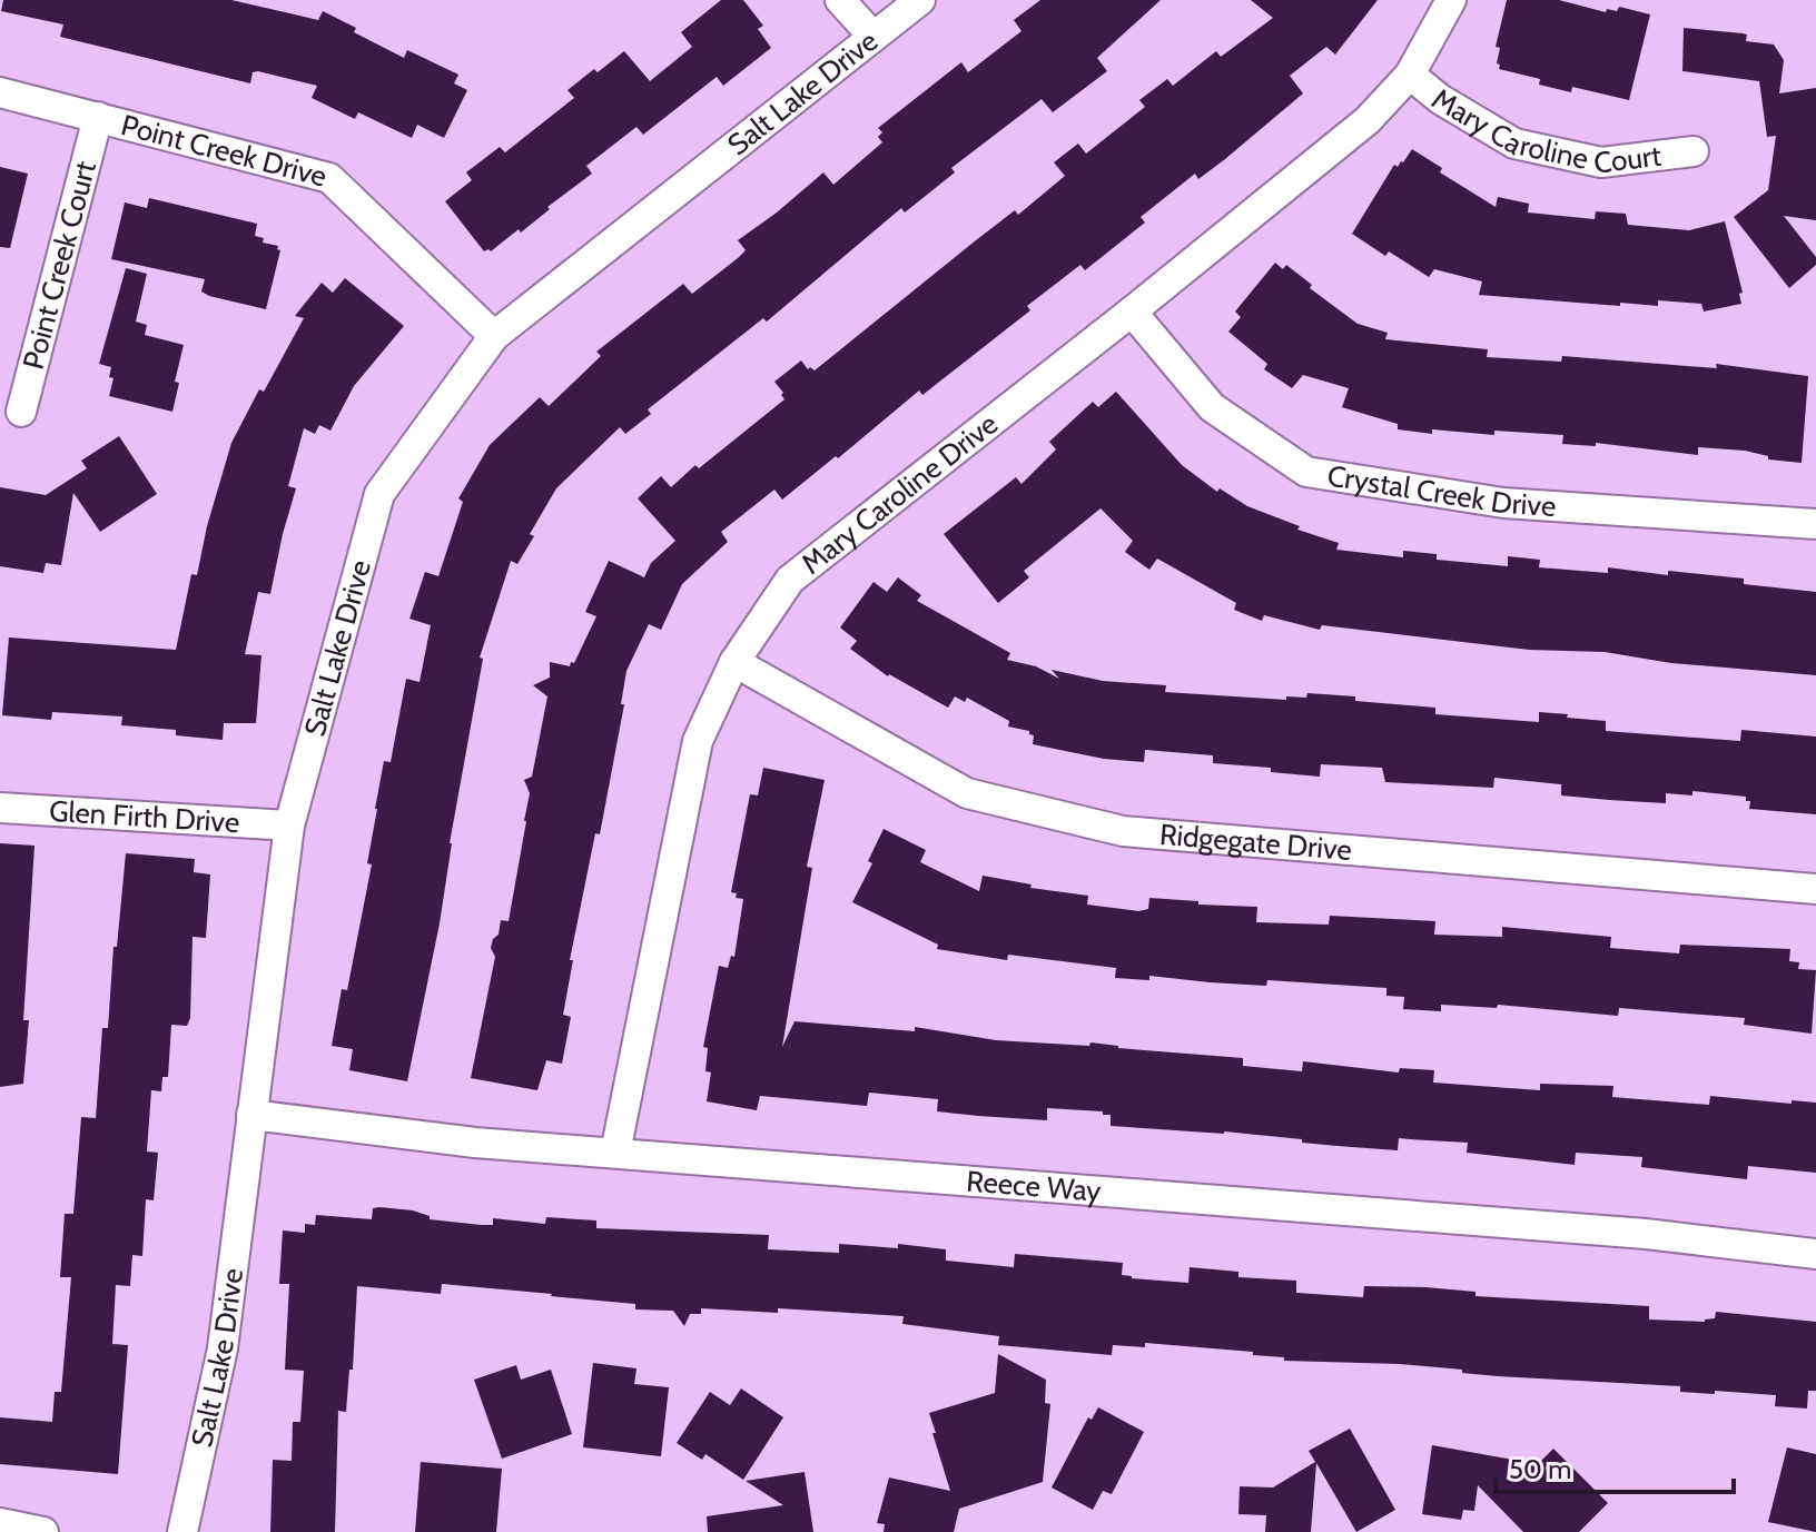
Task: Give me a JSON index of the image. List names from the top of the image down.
{
  "streets": {
    "street": [
      "Salt Lake Drive",
      "Mary Caroline Court",
      "Point Creek Drive",
      "Point Creek Court",
      "Crystal Creek Drive",
      "Mary Caroline Drive",
      "Glen Firth Drive",
      "Ridgegate Drive",
      "Reece Way"
    ]
  },
  "crossings": [
    ["Salt Lake Drive", "Point Creek Drive"],
    ["Salt Lake Drive", "Glen Firth Drive"],
    ["Salt Lake Drive", "Reece Way"],
    ["Mary Caroline Court", "Mary Caroline Drive"],
    ["Point Creek Drive", "Point Creek Court"],
    ["Crystal Creek Drive", "Mary Caroline Drive"],
    ["Mary Caroline Drive", "Ridgegate Drive"],
    ["Mary Caroline Drive", "Reece Way"]
  ],
  "scale_bar": "50 m"
}
